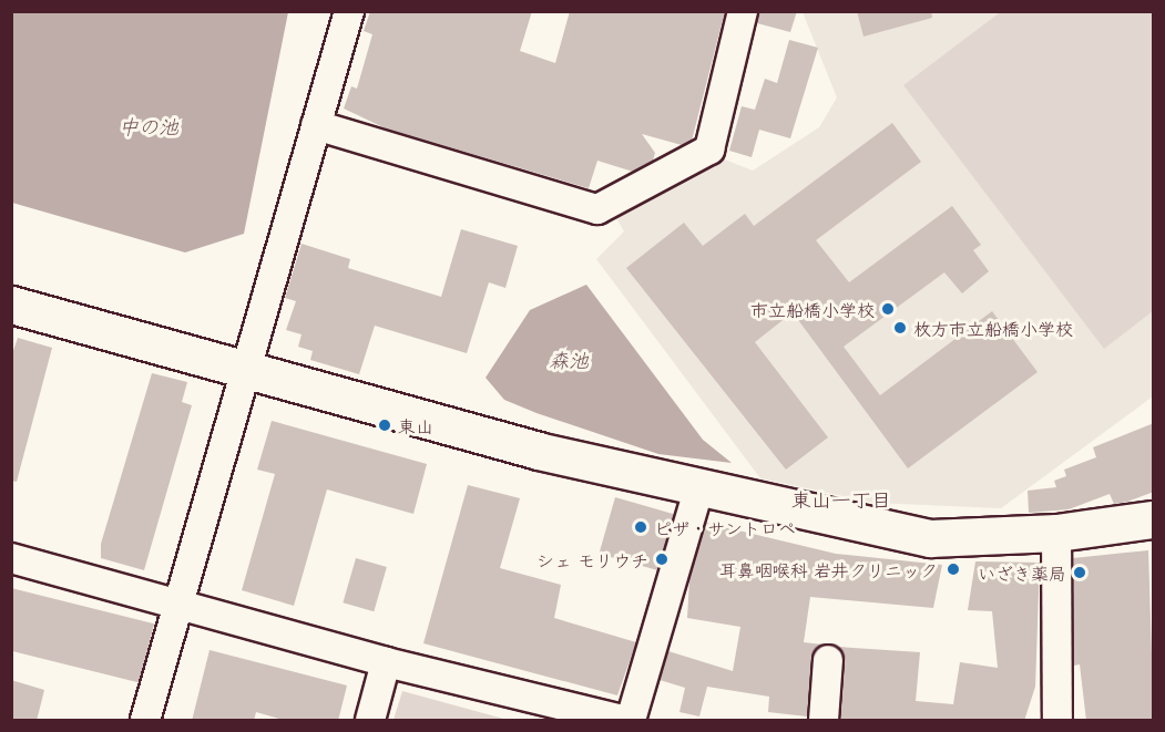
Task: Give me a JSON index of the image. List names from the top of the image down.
{
  "districts": ["東山一丁目"],
  "water": ["中の池", "森池"],
  "places": [
    "市立船橋小学校",
    "枚方市立船橋小学校",
    "東山",
    "ピザ・サントロペ",
    "シェ モリウチ",
    "耳鼻咽喉科 岩井クリニック",
    "いざき薬局"
  ]
}
